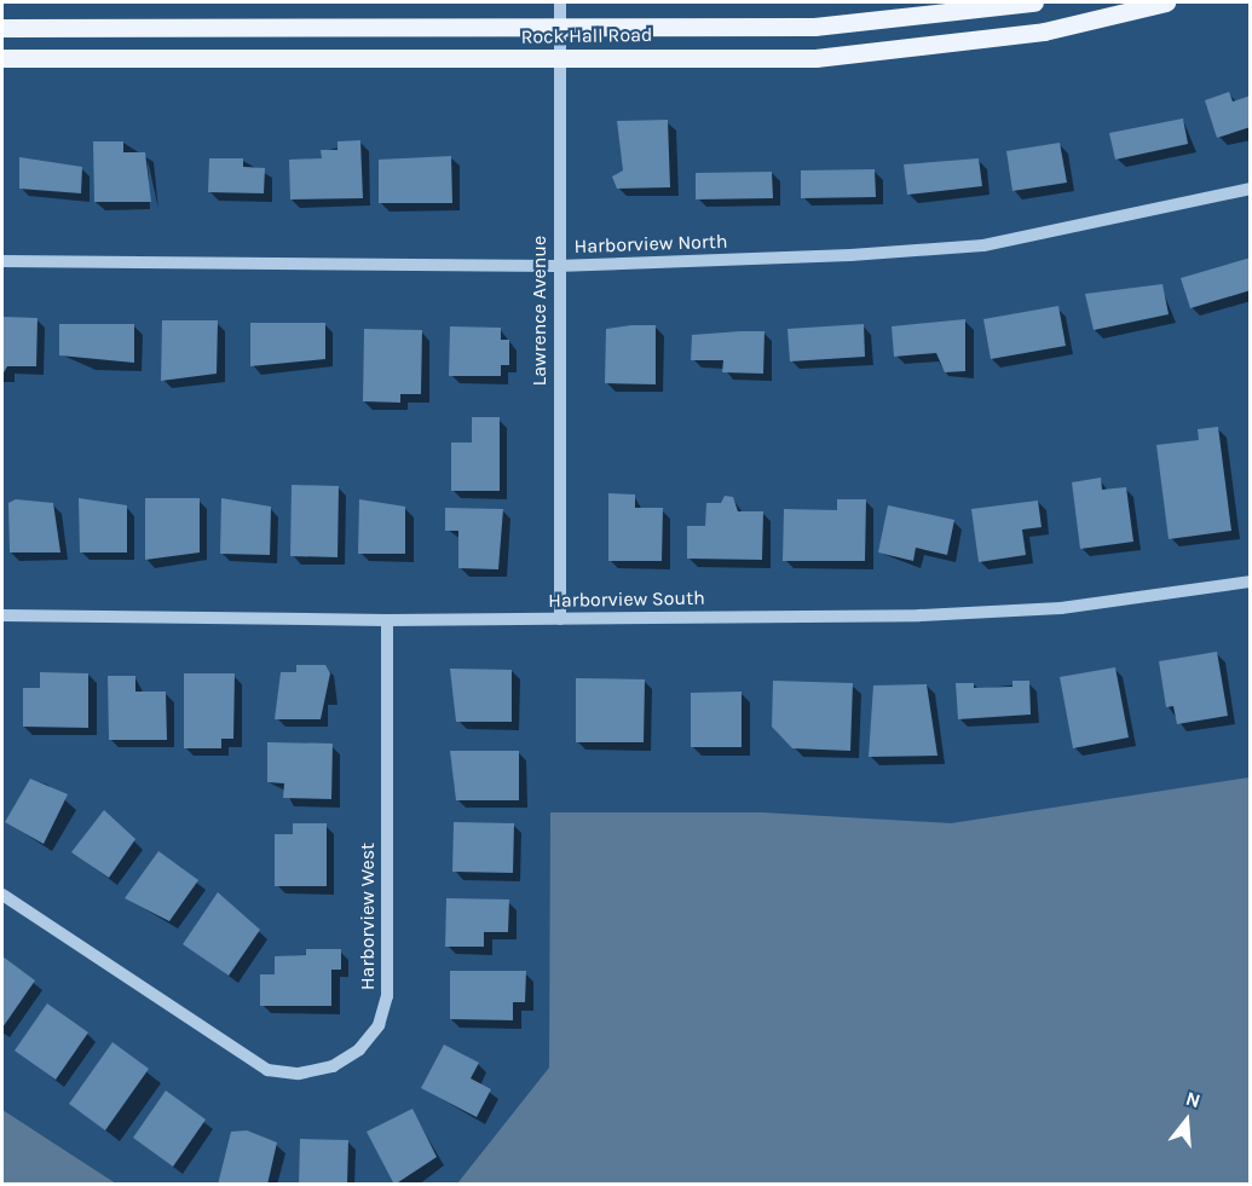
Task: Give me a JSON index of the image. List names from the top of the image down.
{
  "streets": {
    "main road": ["Rock Hall Road"],
    "street": [
      "Harborview North",
      "Lawrence Avenue",
      "Harborview South",
      "Harborview West"
    ]
  },
  "crossings": [
    ["Rock Hall Road", "Lawrence Avenue"],
    ["Harborview North", "Lawrence Avenue"],
    ["Lawrence Avenue", "Harborview South"],
    ["Harborview South", "Harborview West"]
  ],
  "north": "top"
}
